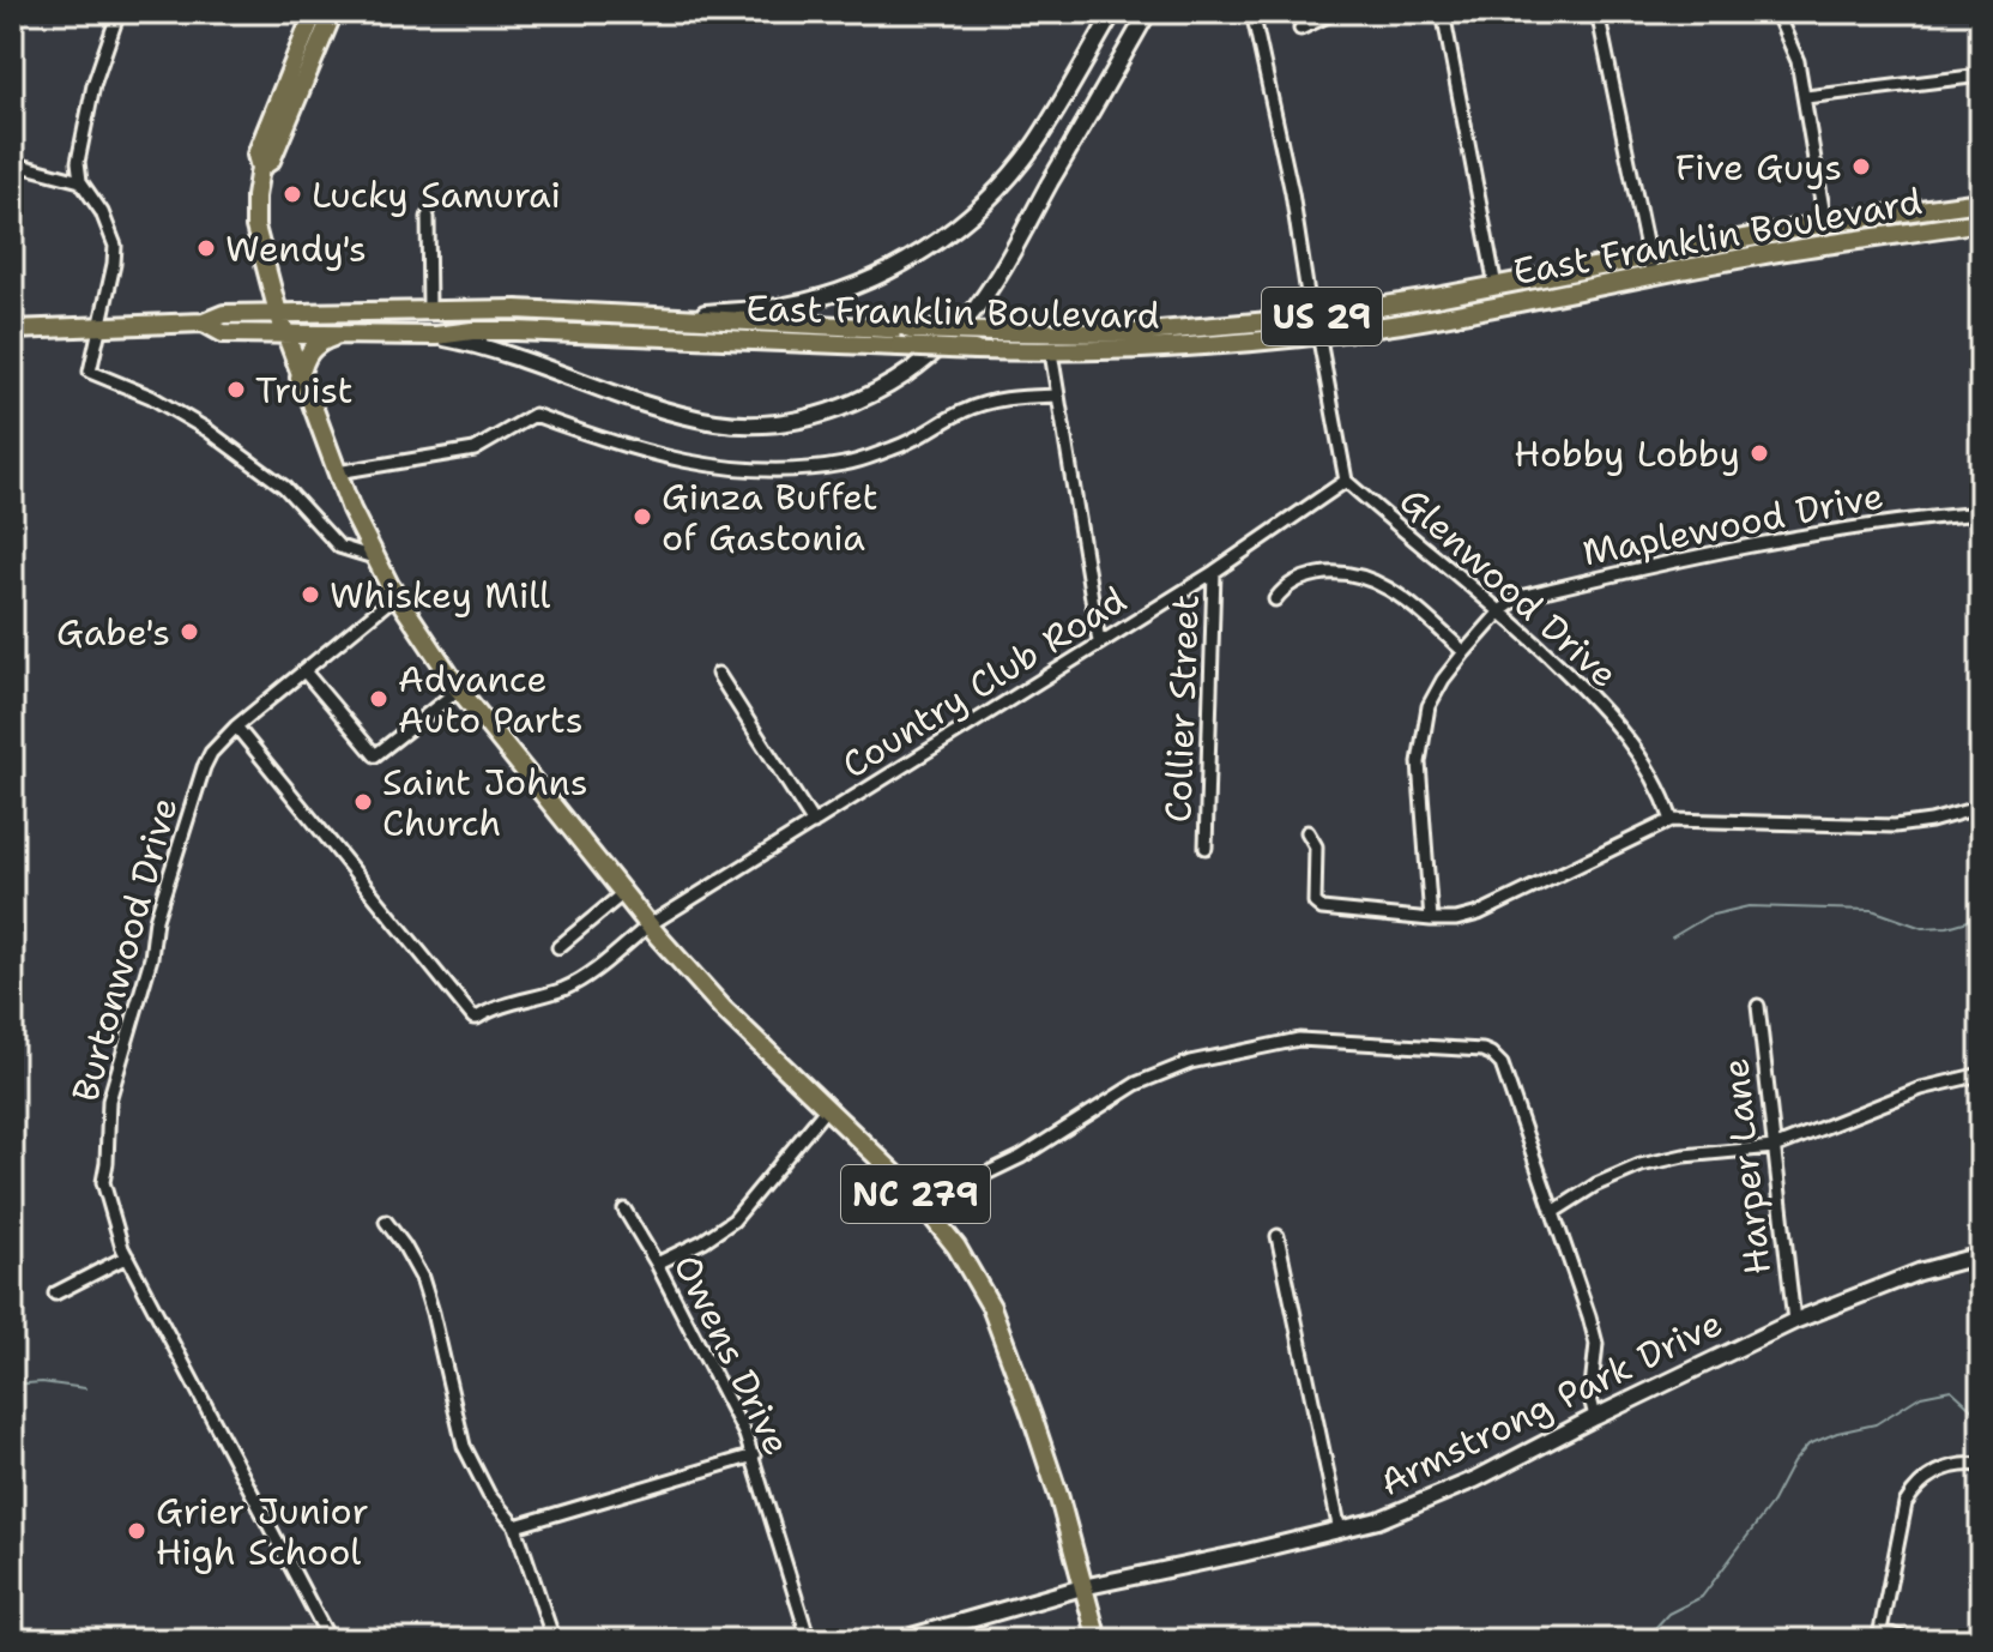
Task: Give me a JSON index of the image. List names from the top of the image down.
{
  "streets": {
    "main road": [
      "East Franklin Boulevard",
      "US 29",
      "NC 279",
      "Armstrong Park Drive"
    ],
    "street": [
      "Maplewood Drive",
      "Glenwood Drive",
      "Country Club Road",
      "Collier Street",
      "Burtonwood Drive",
      "Harper Lane",
      "Owens Drive"
    ]
  },
  "crossings": [
    ["East Franklin Boulevard", "NC 279"],
    ["Maplewood Drive", "Glenwood Drive"],
    ["Glenwood Drive", "Country Club Road"],
    ["Country Club Road", "Collier Street"],
    ["Country Club Road", "Burtonwood Drive"],
    ["Country Club Road", "NC 279"],
    ["Burtonwood Drive", "NC 279"],
    ["Harper Lane", "Armstrong Park Drive"],
    ["NC 279", "Armstrong Park Drive"]
  ],
  "places": [
    "Five Guys",
    "Lucky Samurai",
    "Wendy's",
    "Truist",
    "Hobby Lobby",
    "Ginza Buffet of Gastonia",
    "Whiskey Mill",
    "Gabe's",
    "Advance Auto Parts",
    "Saint Johns Church",
    "Grier Junior High School"
  ]
}
